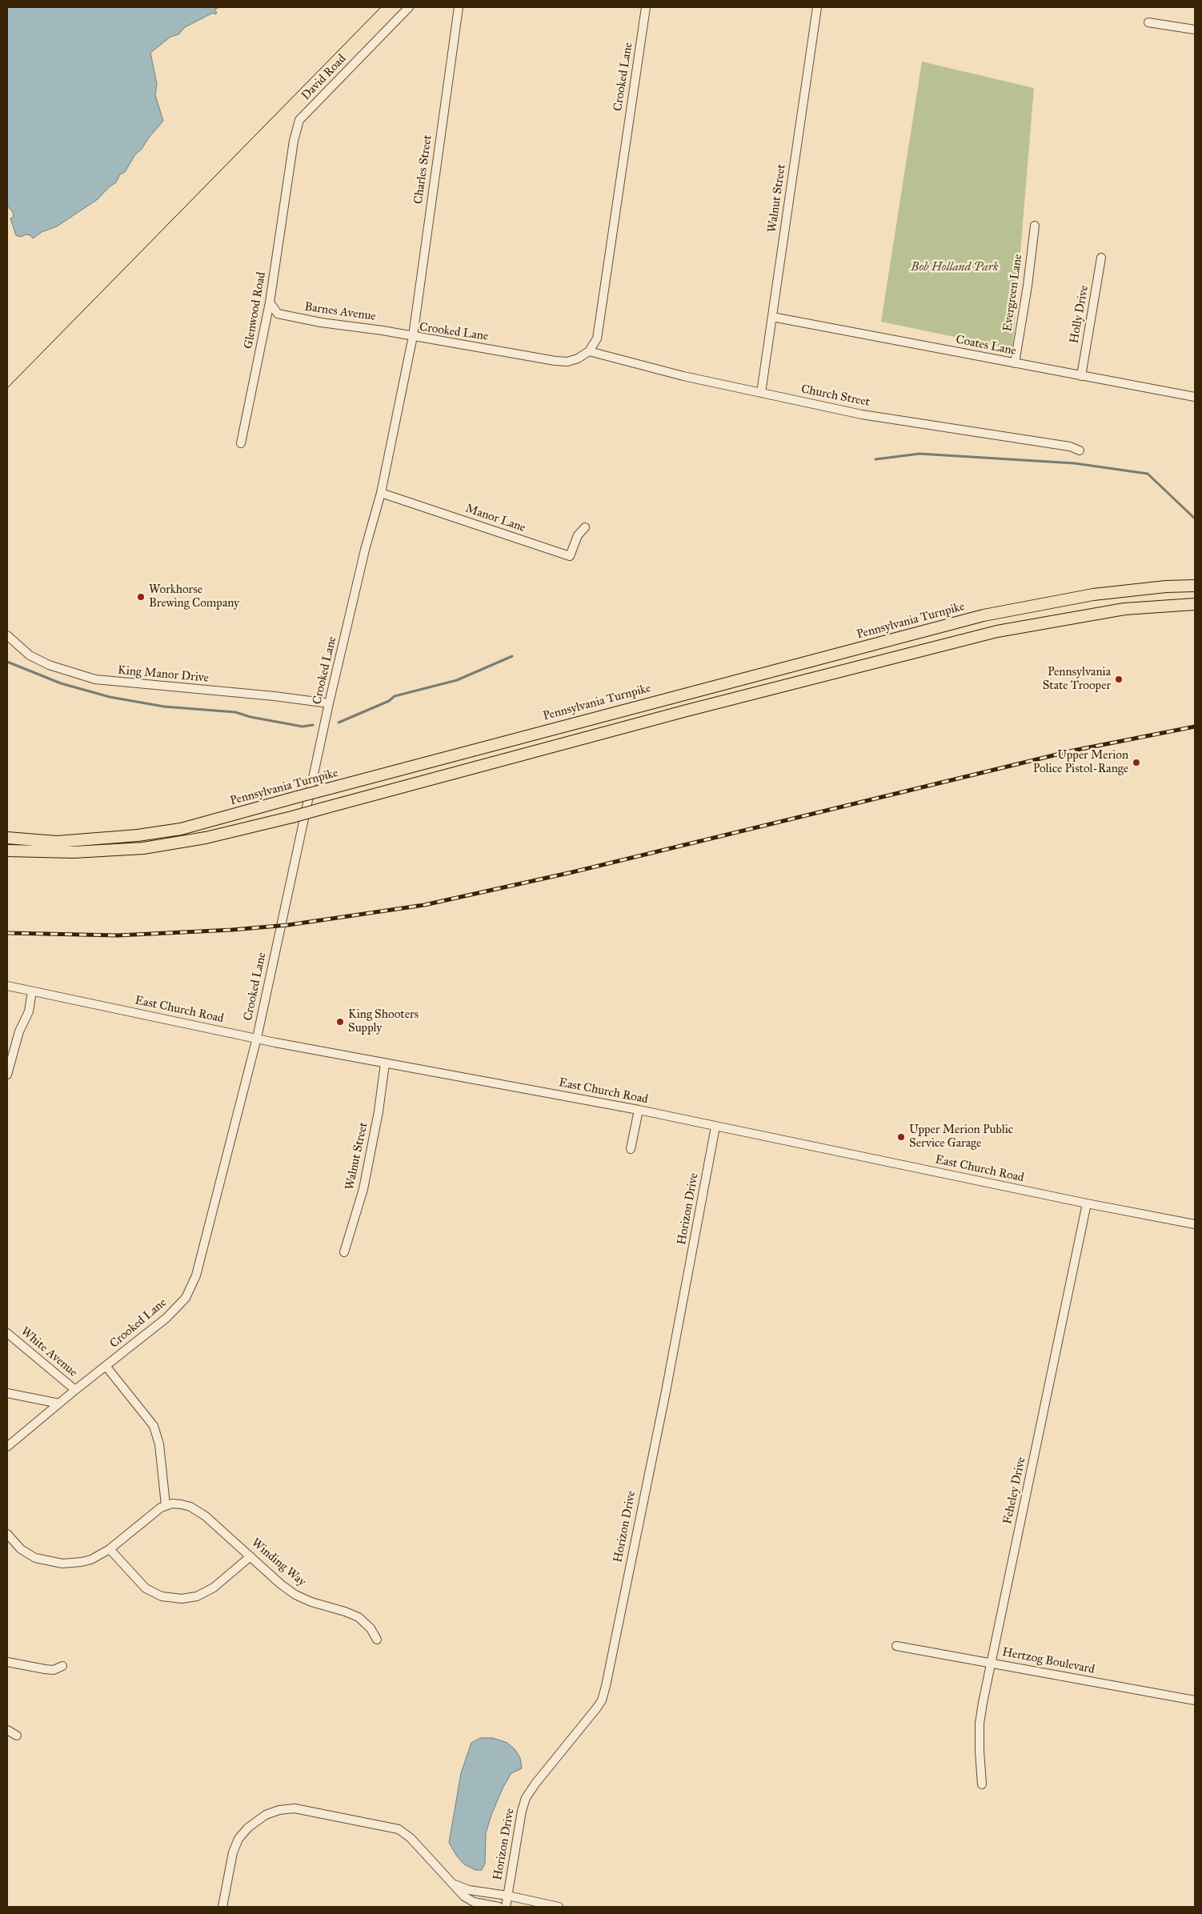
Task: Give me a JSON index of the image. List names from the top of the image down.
{
  "streets": {
    "highway": ["Pennsylvania Turnpike"],
    "street": [
      "Crooked Lane",
      "David Road",
      "Charles Street",
      "Walnut Street",
      "Evergreen Lane",
      "Glenwood Road",
      "Barnes Avenue",
      "Holly Drive",
      "Coates Lane",
      "Church Street",
      "Manor Lane",
      "King Manor Drive",
      "East Church Road",
      "Horizon Drive",
      "White Avenue",
      "Feheley Drive",
      "Winding Way",
      "Hertzog Boulevard"
    ]
  },
  "crossings": [
    ["Crooked Lane", "Charles Street"],
    ["Crooked Lane", "Barnes Avenue"],
    ["Crooked Lane", "Church Street"],
    ["Crooked Lane", "Manor Lane"],
    ["Crooked Lane", "King Manor Drive"],
    ["Crooked Lane", "East Church Road"],
    ["Crooked Lane", "White Avenue"],
    ["David Road", "Glenwood Road"],
    ["Charles Street", "Barnes Avenue"],
    ["Walnut Street", "Coates Lane"],
    ["Walnut Street", "Church Street"],
    ["Walnut Street", "East Church Road"],
    ["Evergreen Lane", "Coates Lane"],
    ["Glenwood Road", "Barnes Avenue"],
    ["Holly Drive", "Coates Lane"],
    ["East Church Road", "Horizon Drive"],
    ["East Church Road", "Feheley Drive"],
    ["Feheley Drive", "Hertzog Boulevard"]
  ],
  "parks": ["Bob Holland Park"],
  "places": [
    "Workhorse Brewing Company",
    "Pennsylvania State Trooper",
    "Upper Merion Police Pistol-Range",
    "King Shooters Supply",
    "Upper Merion Public Service Garage"
  ]
}
